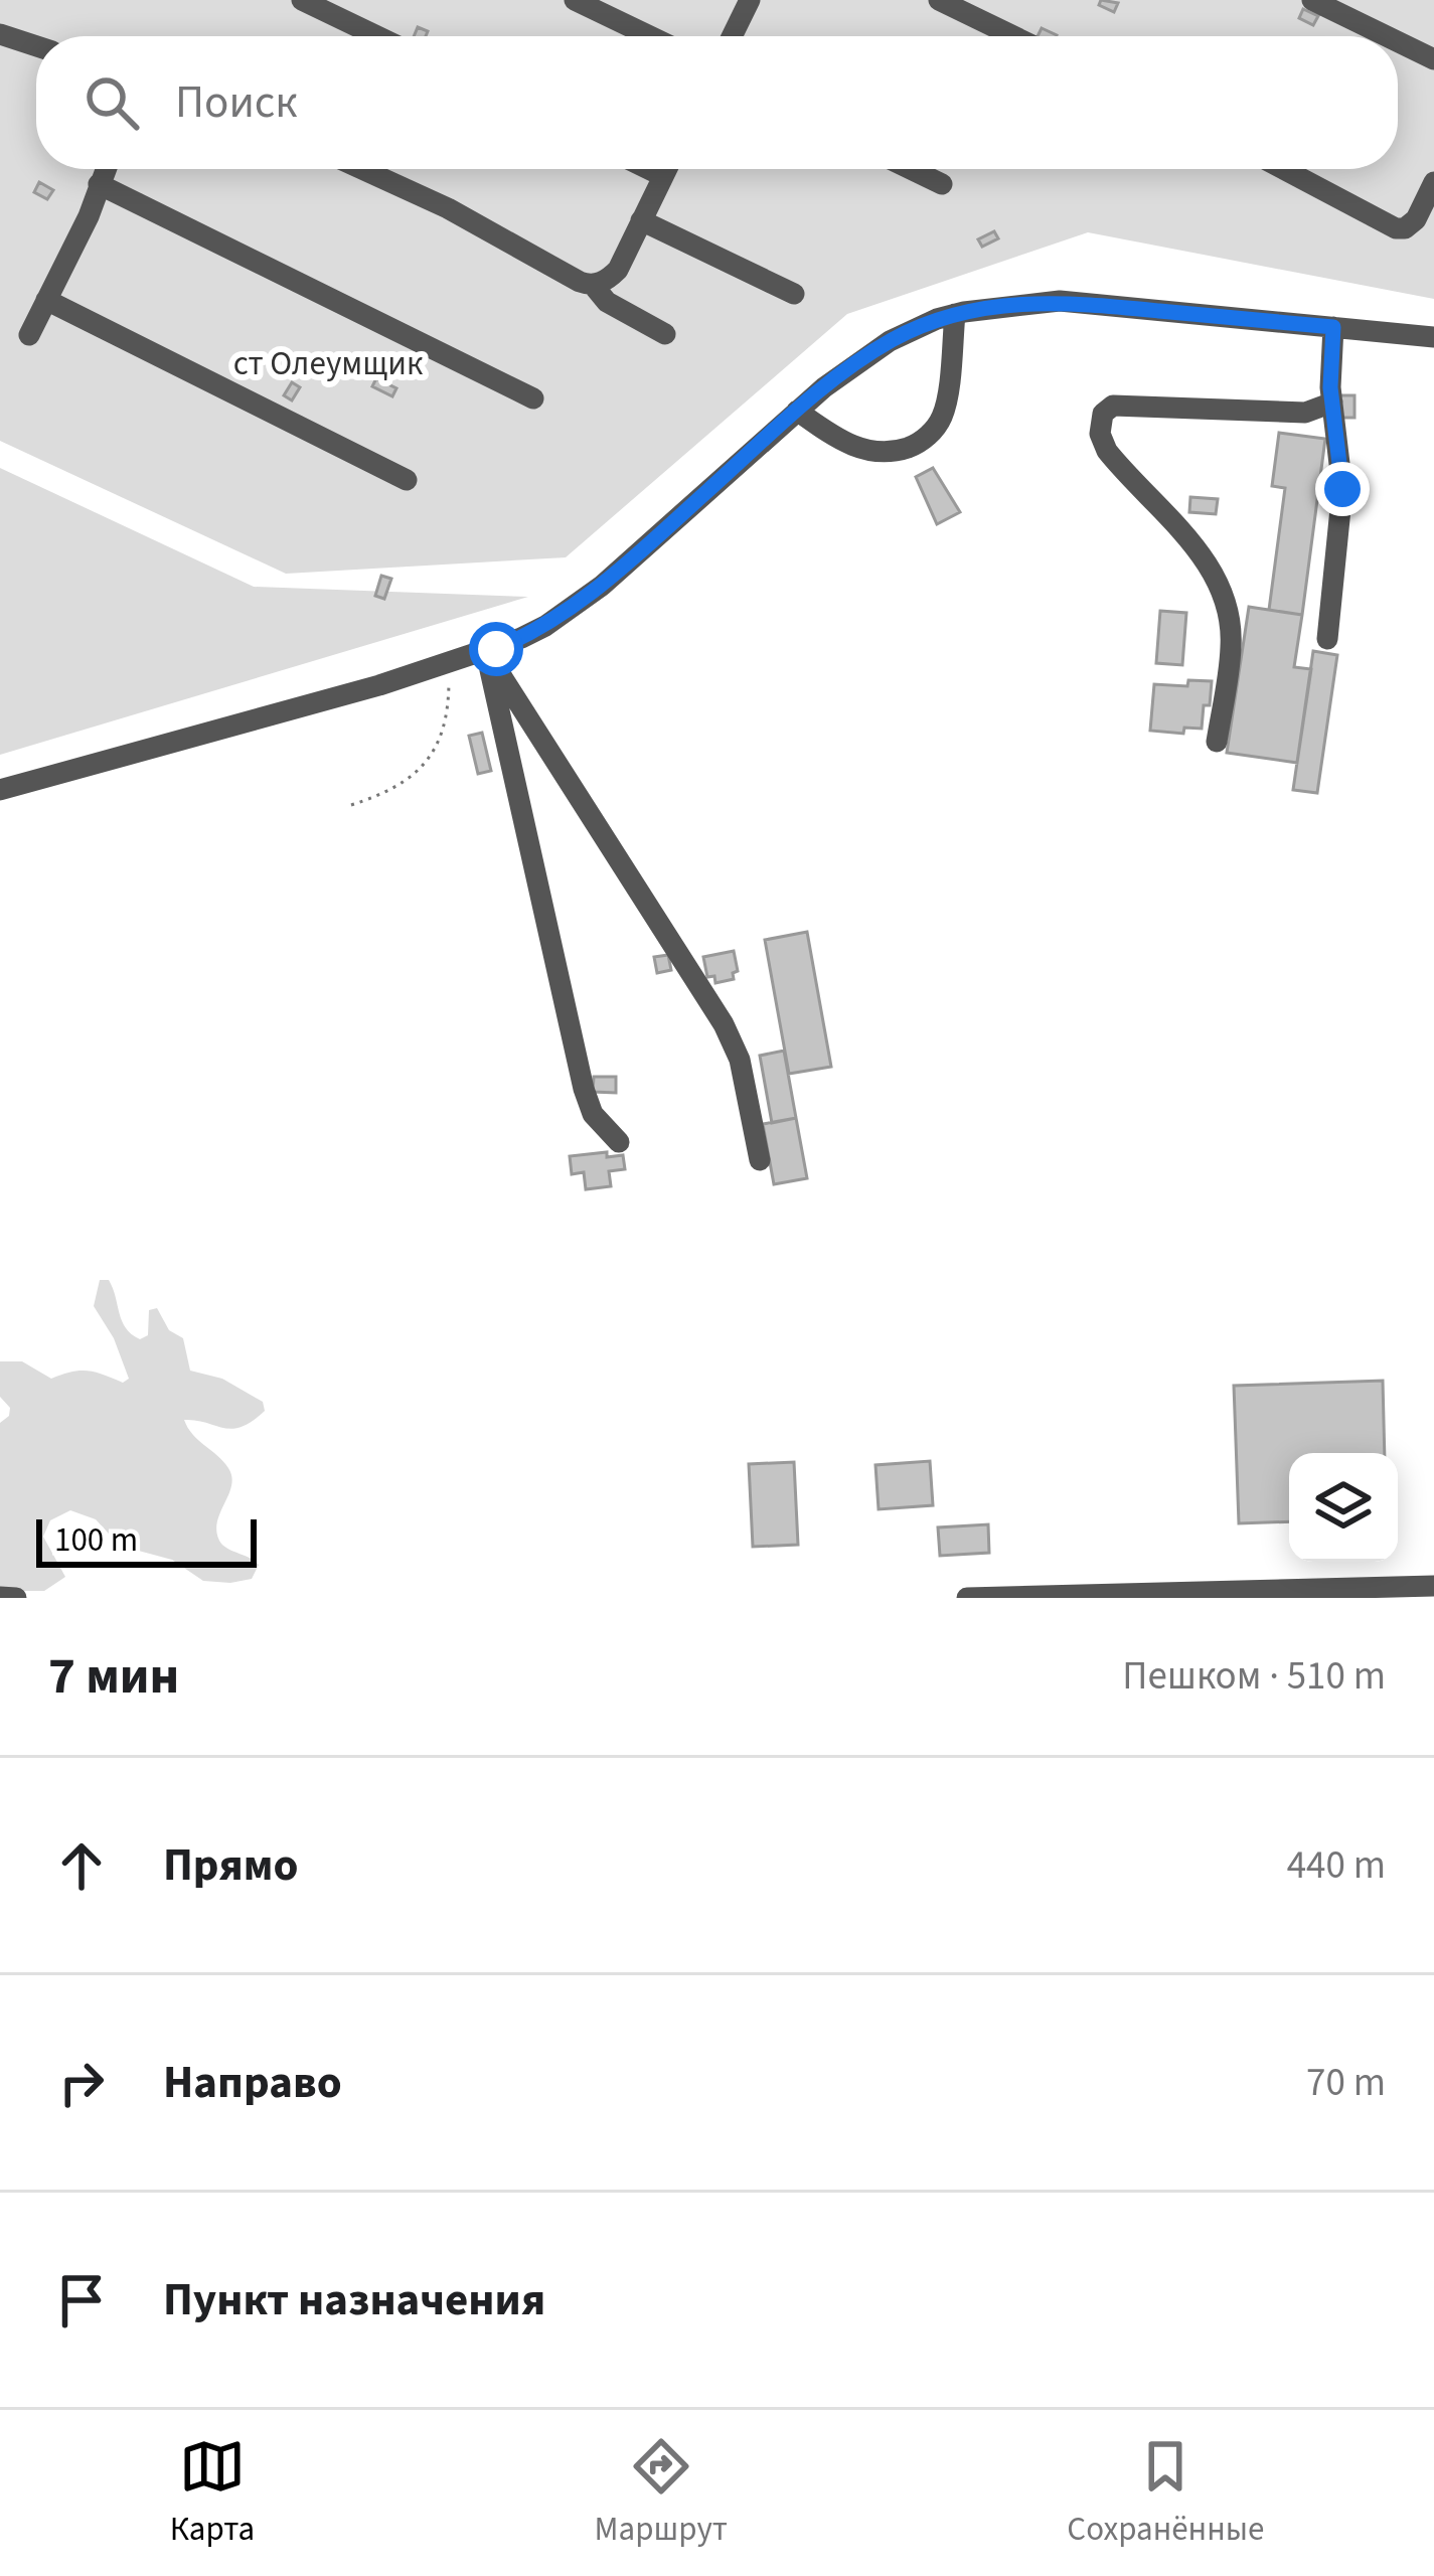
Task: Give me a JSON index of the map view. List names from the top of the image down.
{
  "parks": ["ст Олеумщик"],
  "scale_bar": "100 m",
  "page": {
    "search": "Поиск",
    "scale": "100 m",
    "heading": ["7 мин", "Пешком · 510 m"],
    "list": [
      ["Прямо", "440 m"],
      ["Направо", "70 m"],
      "Пункт назначения"
    ],
    "nav": ["Карта", "Маршрут", "Сохранённые"]
  }
}
